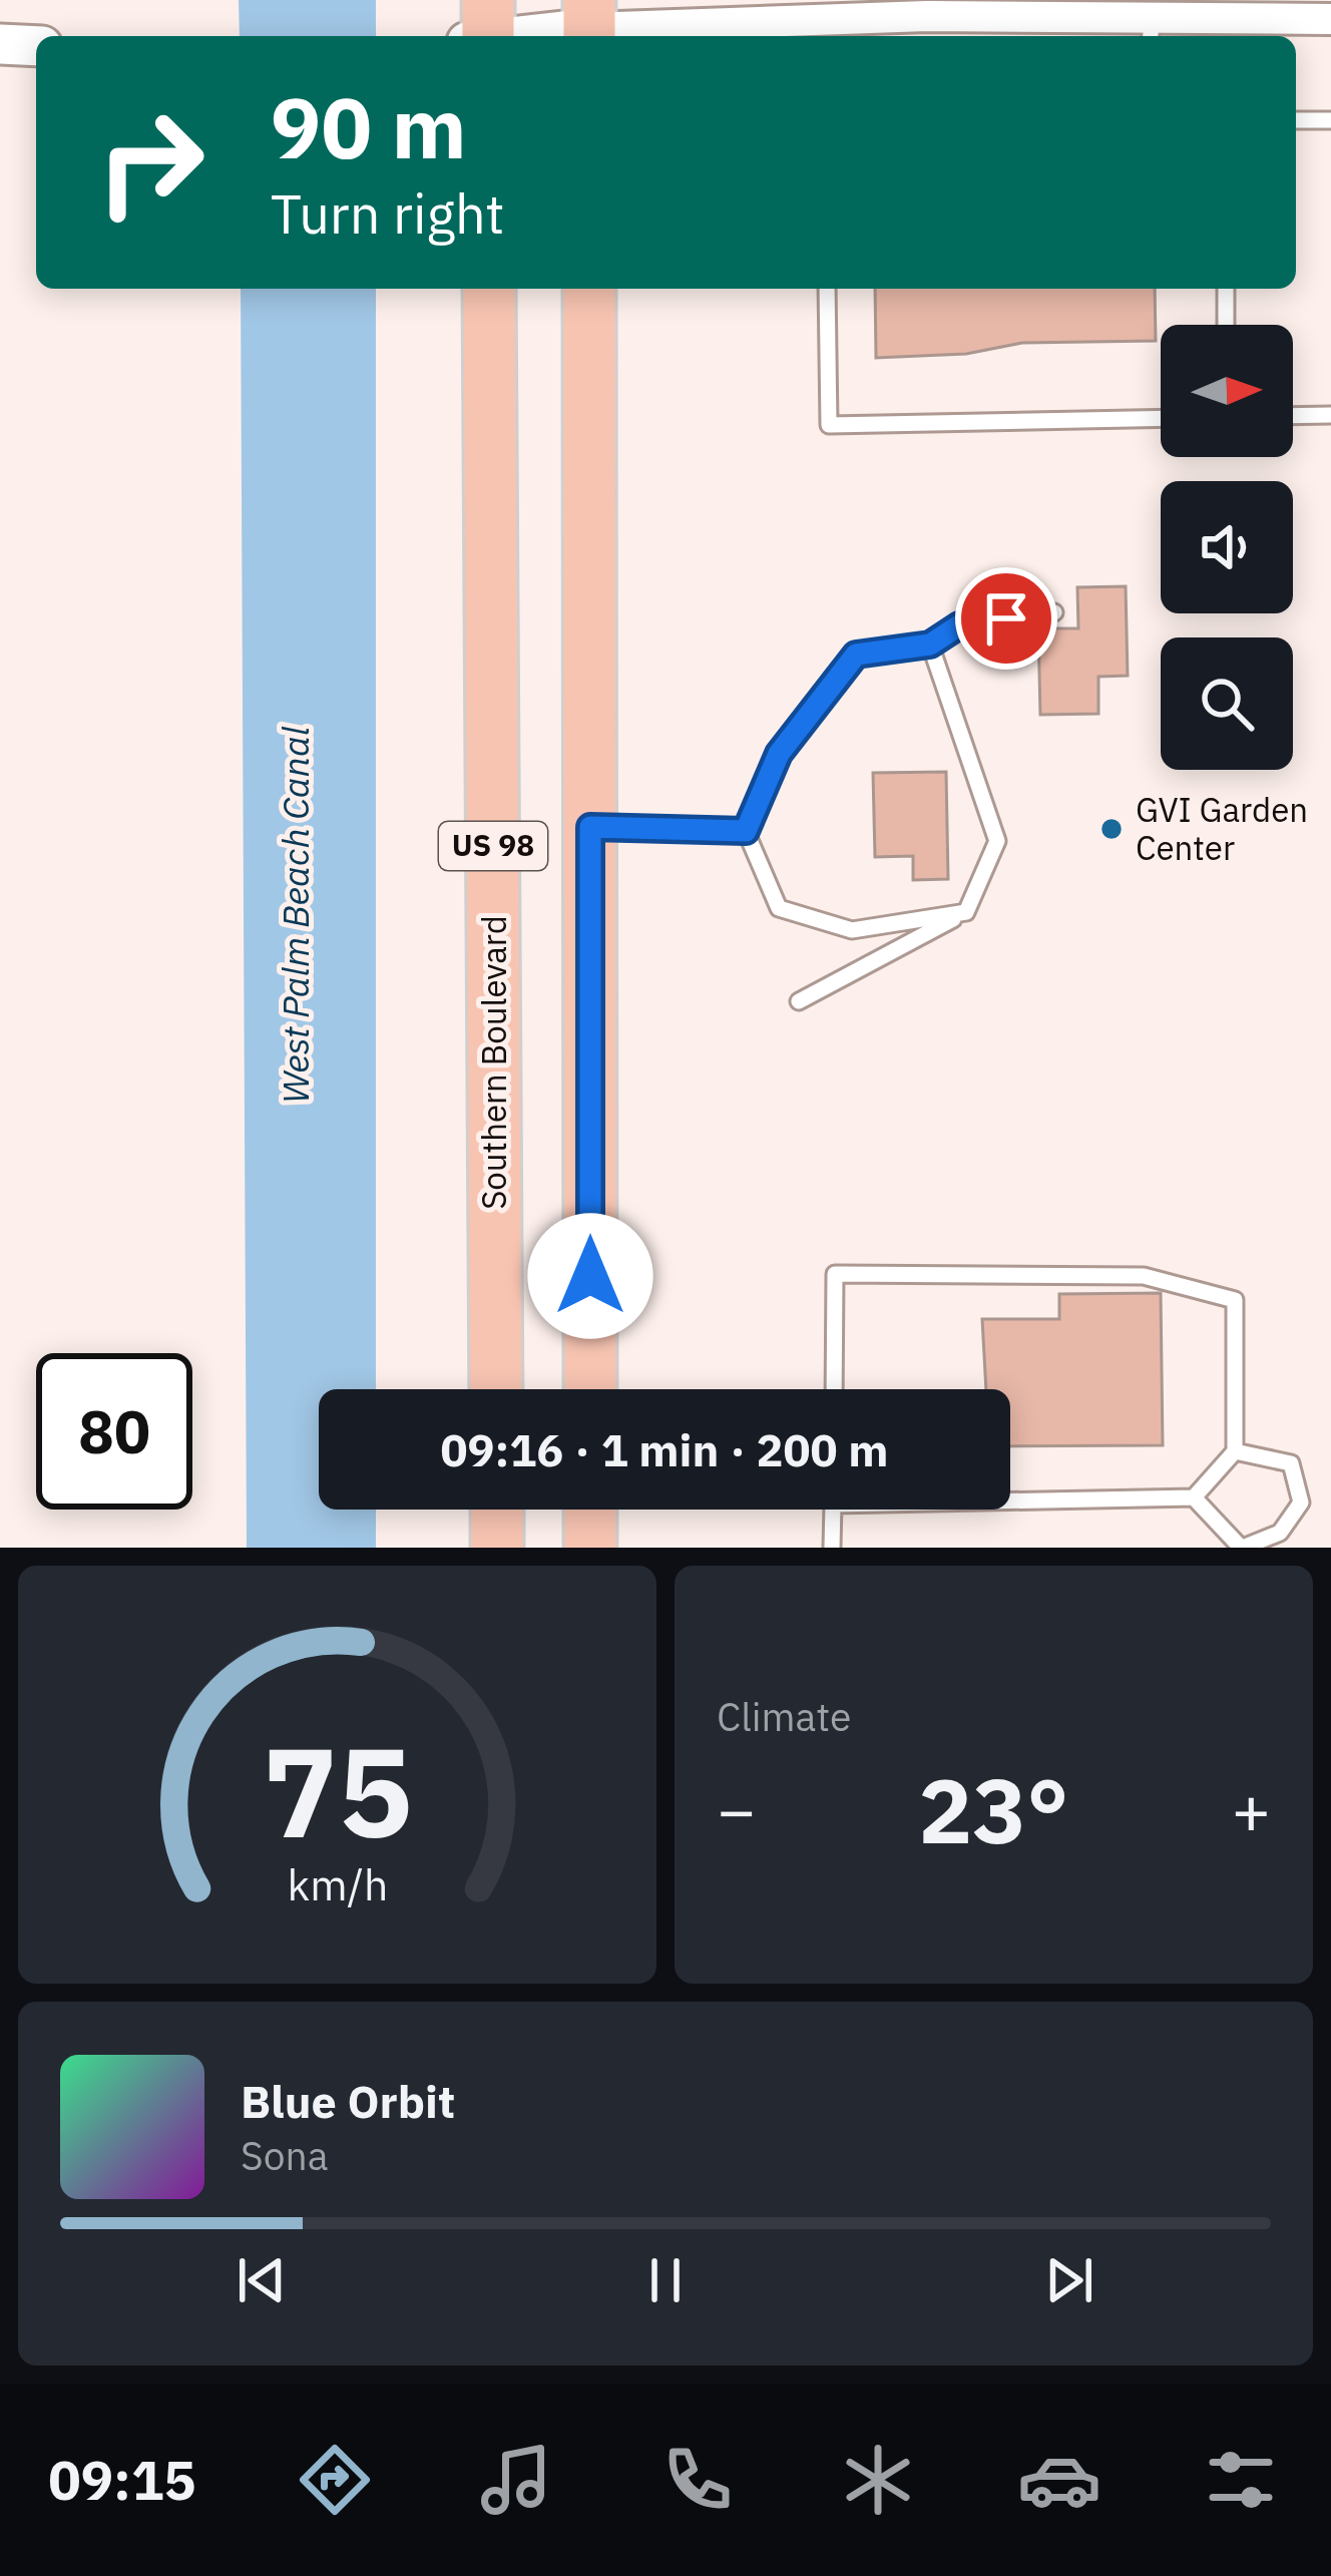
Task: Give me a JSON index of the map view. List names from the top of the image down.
{
  "streets": {
    "highway": ["US 98", "Southern Boulevard"]
  },
  "water": ["West Palm Beach Canal"],
  "places": ["GVI Garden Center"],
  "north": "right",
  "page": {
    "turn": ["90 m", "Turn right"],
    "limit": "80",
    "trip": "09:16 · 1 min · 200 m",
    "tile": "Climate",
    "heat": ["−", "23°", "+"],
    "song": ["Blue Orbit", "Sona"],
    "tabs": "09:15",
    "gauge": ["75", "km/h"]
  }
}
